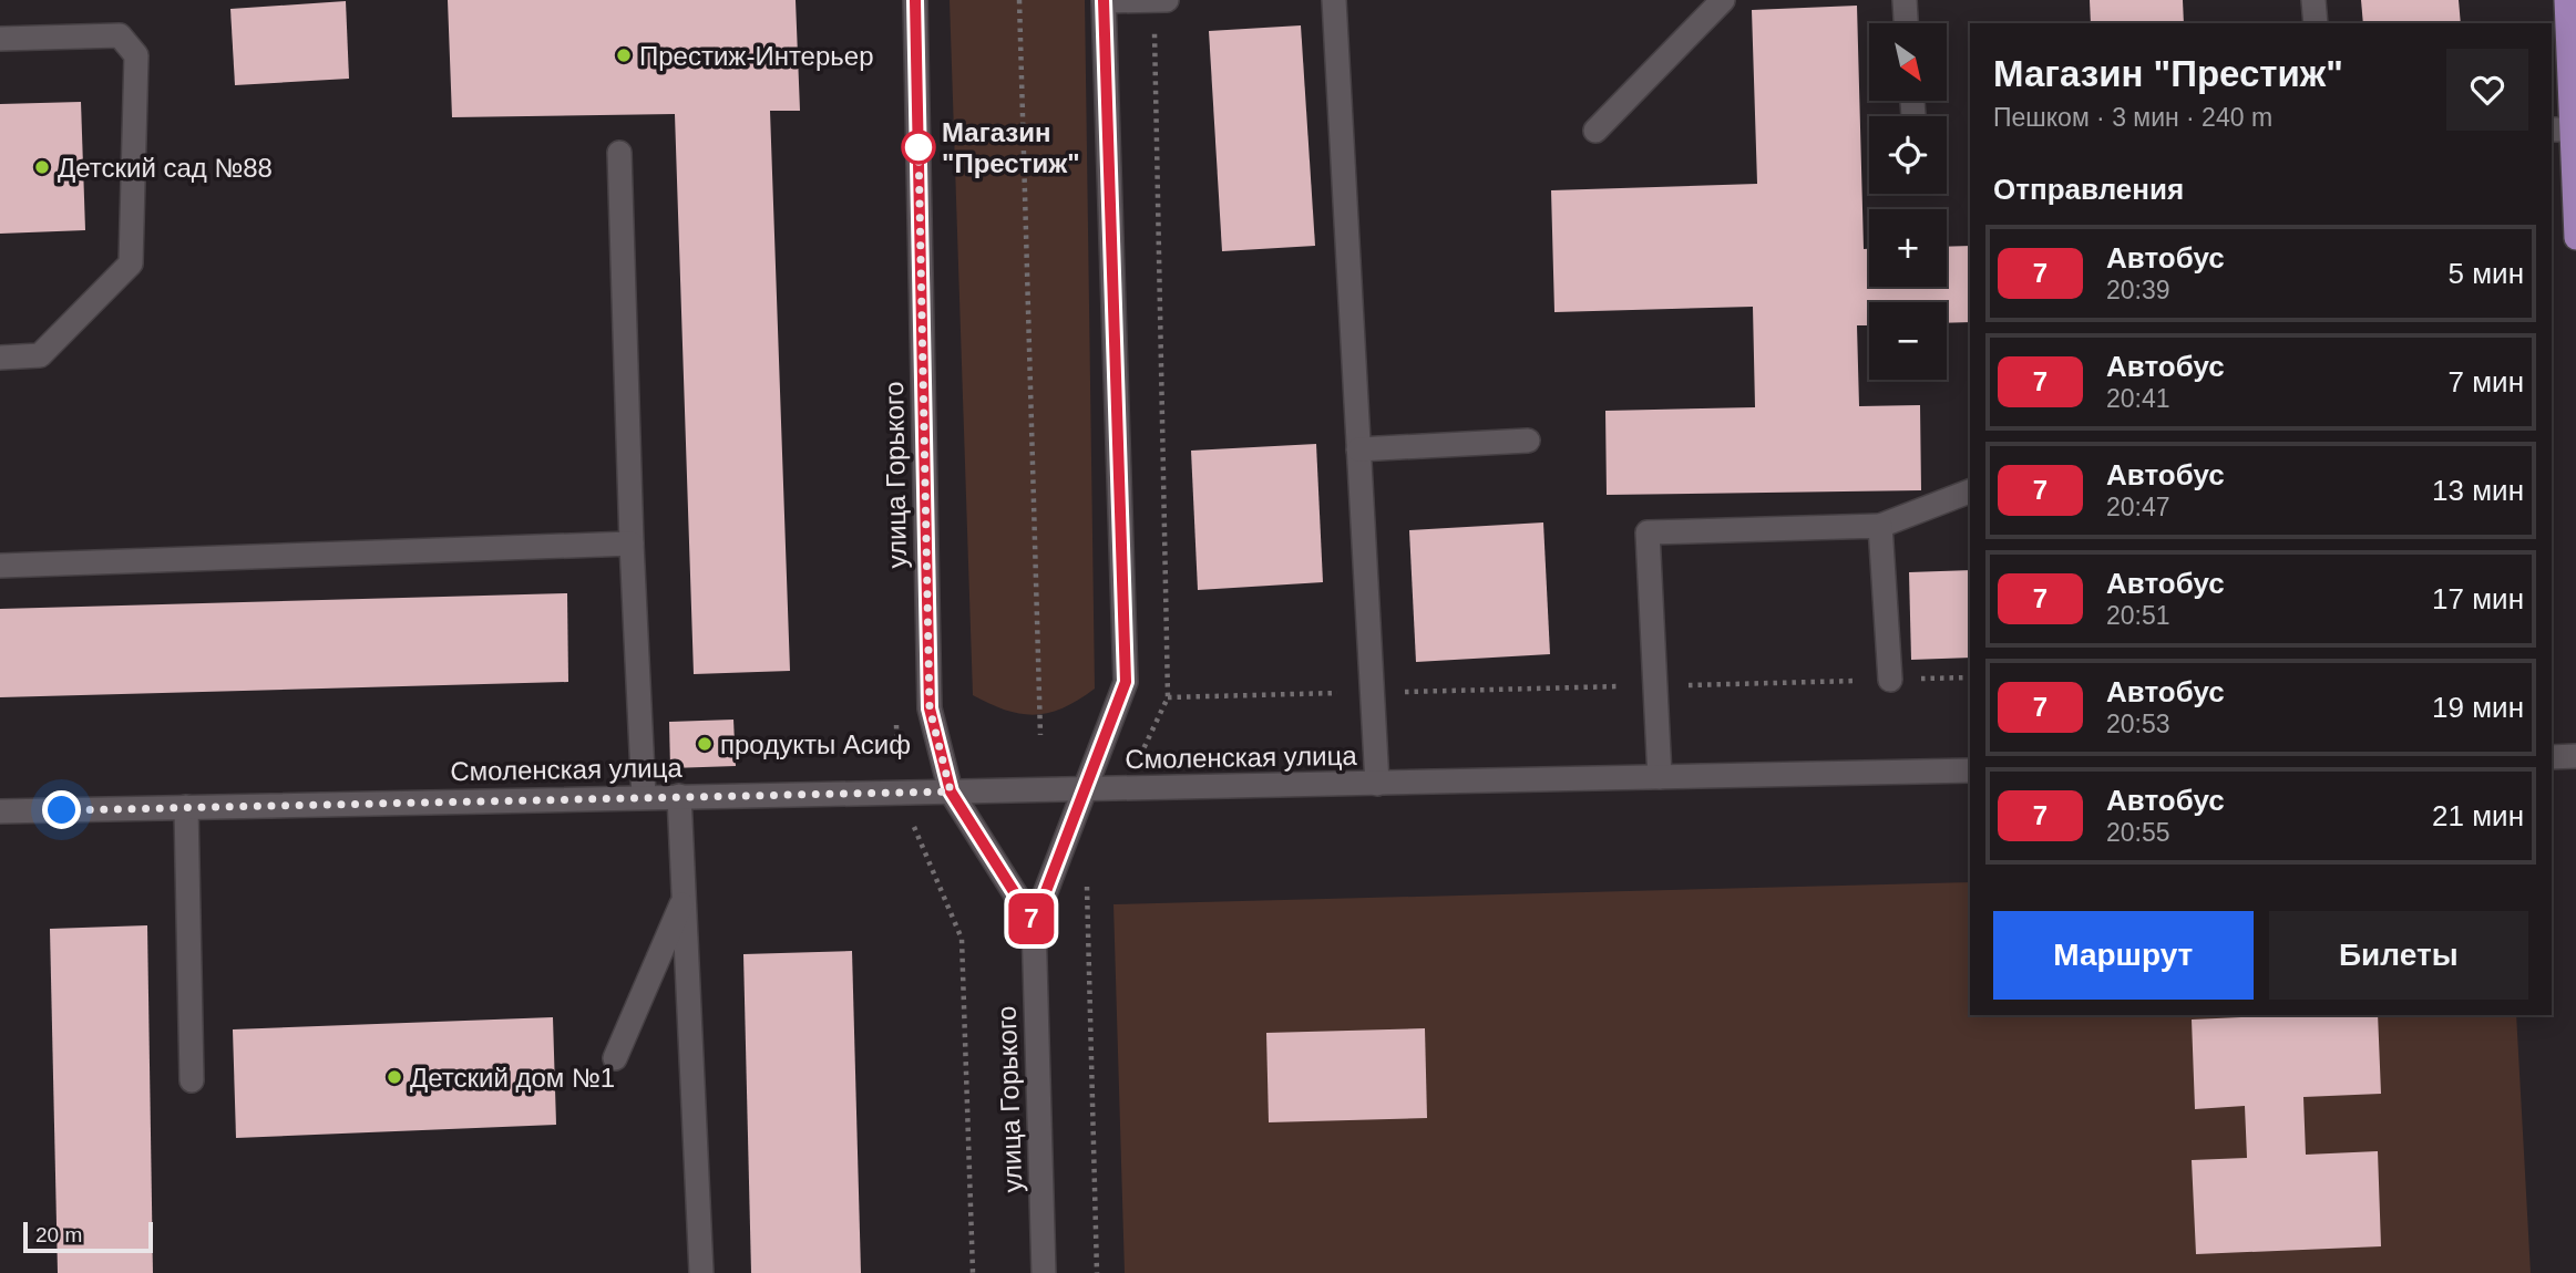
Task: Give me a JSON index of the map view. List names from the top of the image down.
{
  "streets": {
    "street": ["улица Горького", "Смоленская улица"]
  },
  "crossings": [
    ["улица Горького", "Смоленская улица"]
  ],
  "places": [
    "Престиж-Интерьер",
    "Магазин \"Престиж\"",
    "Детский сад №88",
    "продукты Асиф",
    "Детский дом №1"
  ],
  "lines": ["bus line 7"],
  "scale_bar": "20 m",
  "north": "bottom right",
  "page": {
    "on_map": "7",
    "map_buttons": ["+", "−"],
    "heading": [
      ["Магазин \"Престиж\"", "Пешком · 3 мин · 240 m"],
      "Отправления"
    ],
    "list": [
      {
        "mark": "7",
        "name": "Автобус",
        "note": "20:39",
        "value": "5 мин"
      },
      {
        "mark": "7",
        "name": "Автобус",
        "note": "20:41",
        "value": "7 мин"
      },
      {
        "mark": "7",
        "name": "Автобус",
        "note": "20:47",
        "value": "13 мин"
      },
      {
        "mark": "7",
        "name": "Автобус",
        "note": "20:51",
        "value": "17 мин"
      },
      {
        "mark": "7",
        "name": "Автобус",
        "note": "20:53",
        "value": "19 мин"
      },
      {
        "mark": "7",
        "name": "Автобус",
        "note": "20:55",
        "value": "21 мин"
      }
    ],
    "buttons": ["Маршрут", "Билеты"],
    "scale": "20 m"
  }
}
